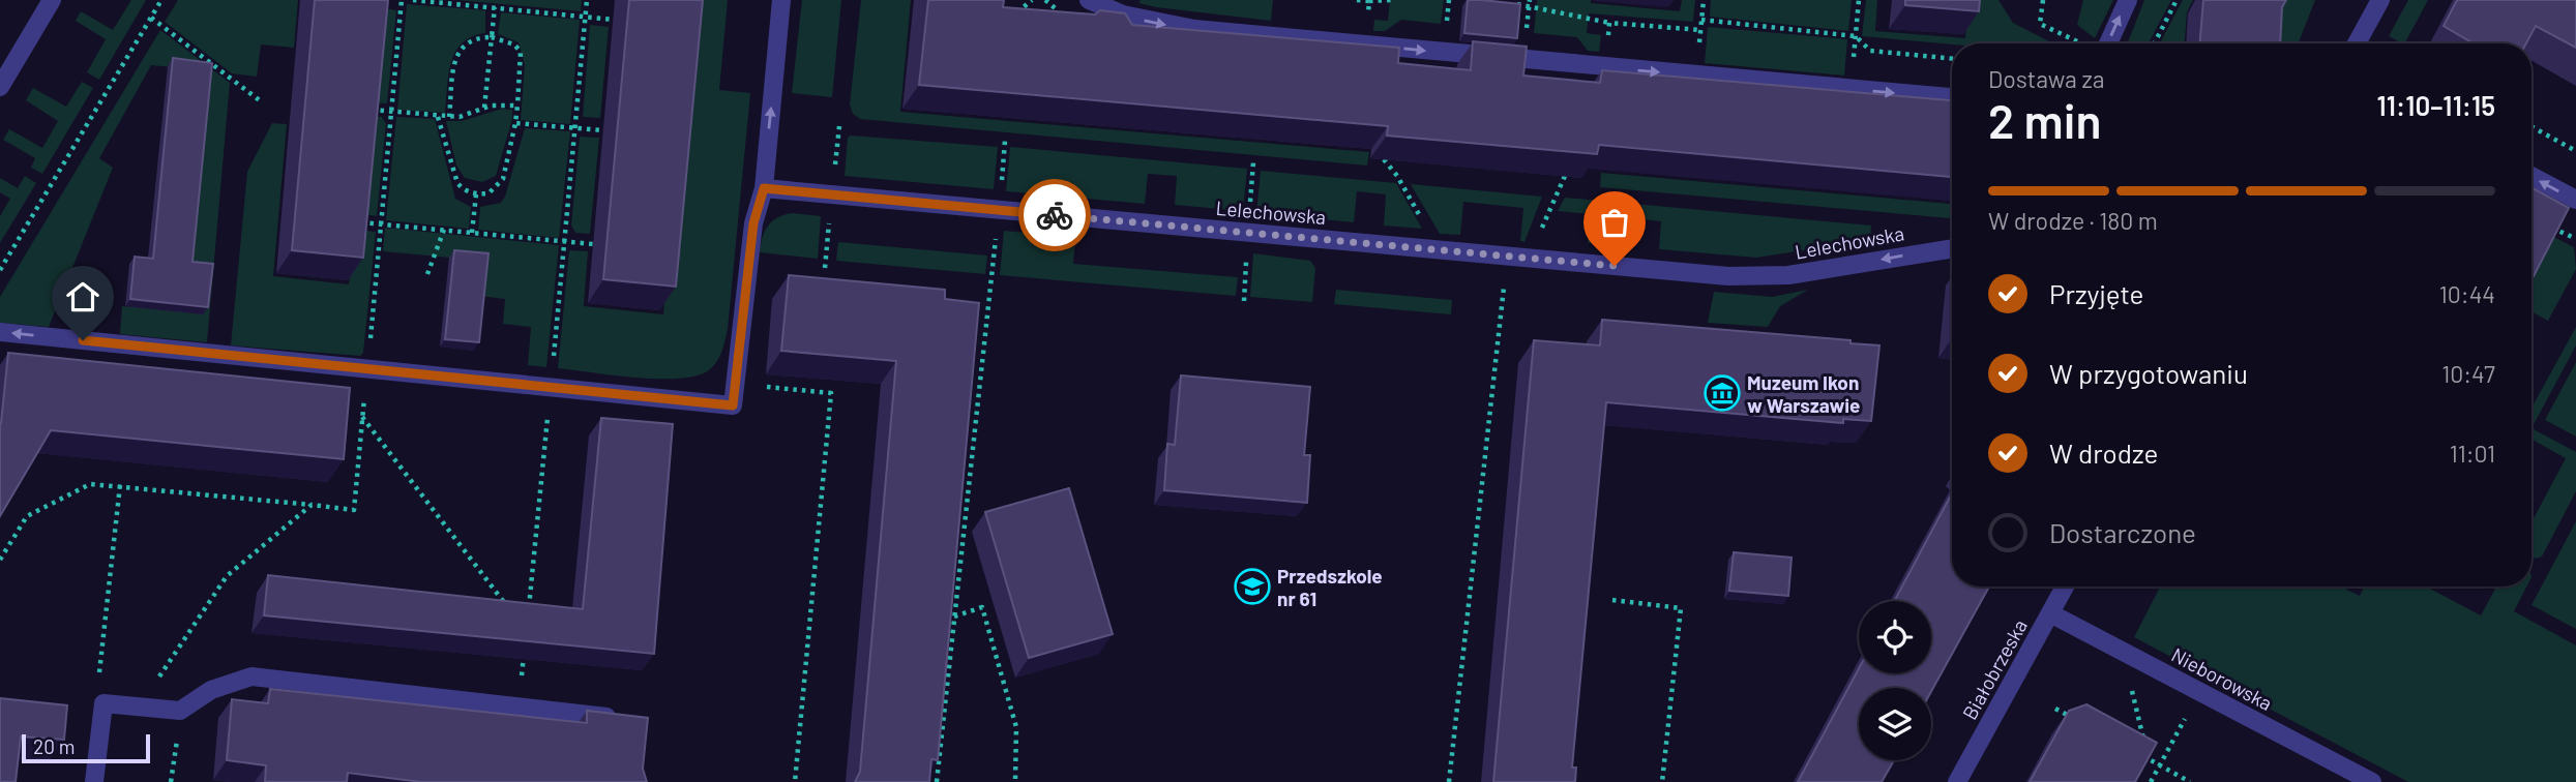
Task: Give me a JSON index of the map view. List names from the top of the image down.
{
  "streets": {
    "street": ["Lelechowska", "Białobrzeska", "Nieborowska"]
  },
  "crossings": [
    ["Białobrzeska", "Nieborowska"]
  ],
  "one_way": ["Lelechowska"],
  "places": {
    "museum": ["Muzeum Ikon w Warszawie"],
    "school or university": ["Przedszkole nr 61"]
  },
  "scale_bar": "20 m",
  "page": {
    "heading": ["2 min", "Dostawa za", "11:10–11:15"],
    "bar": "W drodze · 180 m",
    "list": [
      ["Przyjęte", "10:44"],
      ["W przygotowaniu", "10:47"],
      ["W drodze", "11:01"],
      "Dostarczone"
    ],
    "scale": "20 m"
  }
}
